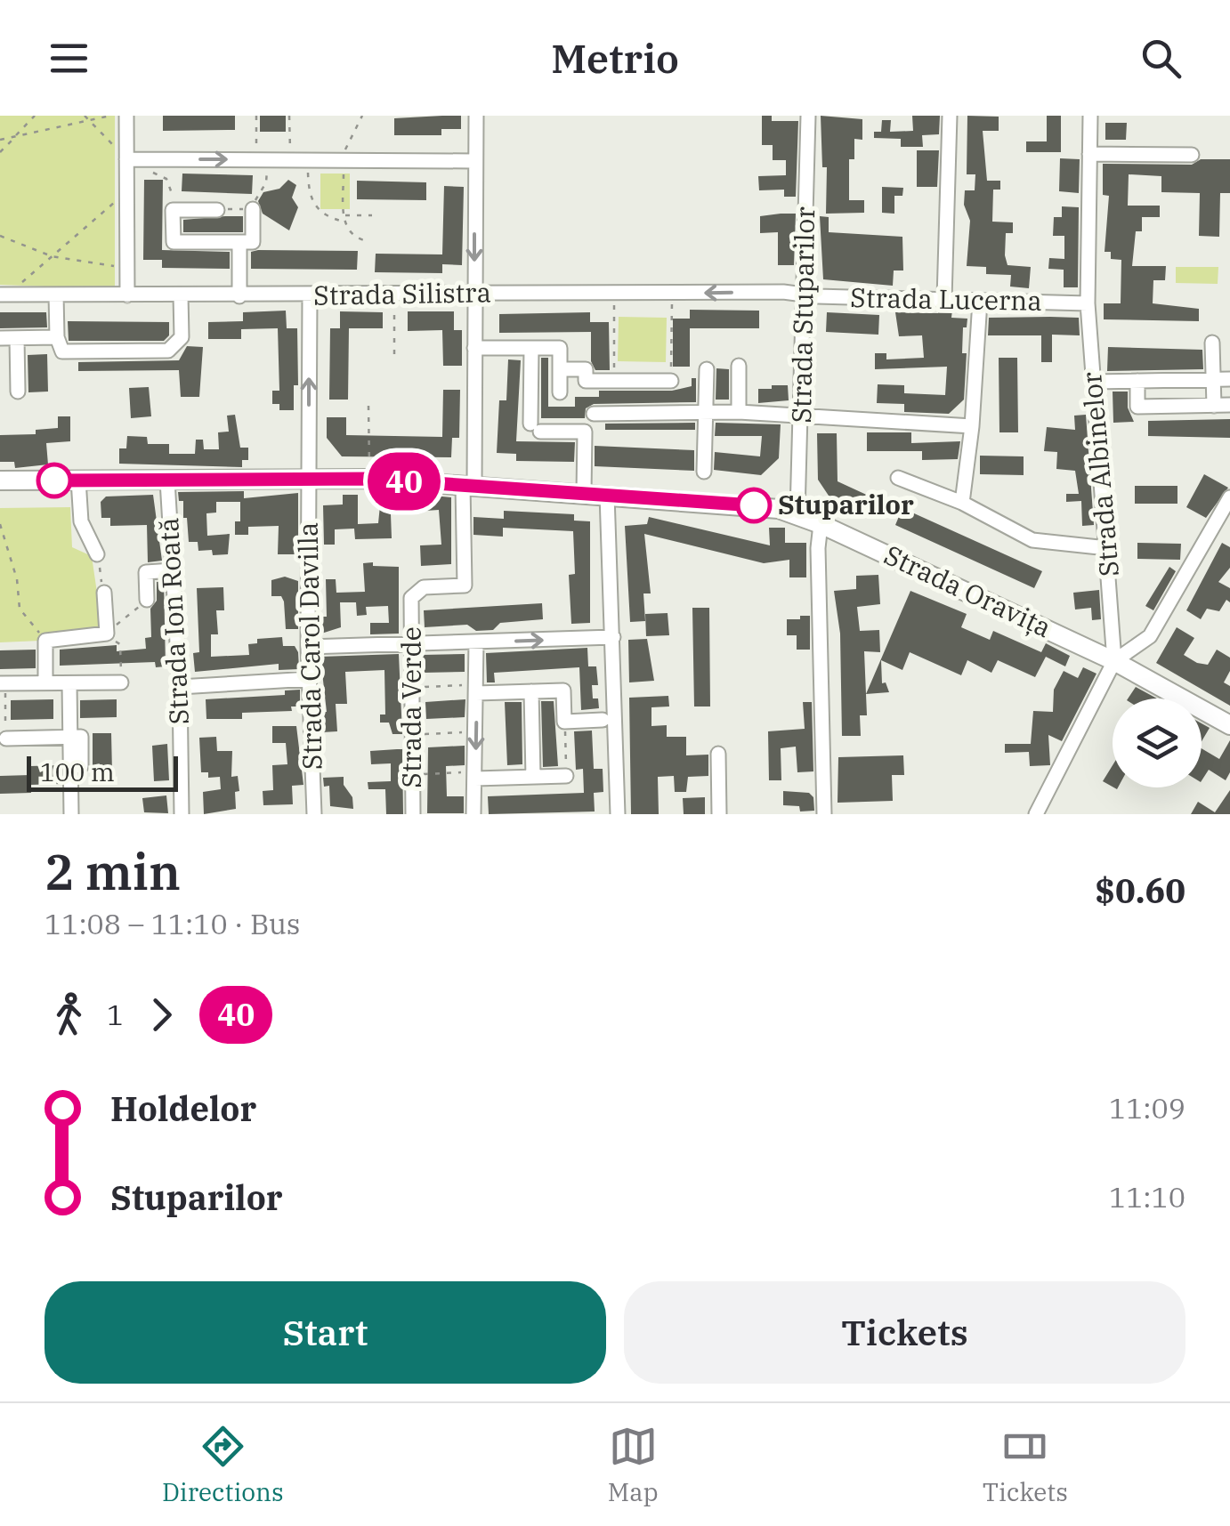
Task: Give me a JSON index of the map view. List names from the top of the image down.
{
  "streets": {
    "main road": ["Strada Oravița"],
    "street": [
      "Strada Silistra",
      "Strada Lucerna",
      "Strada Stuparilor",
      "Strada Albinelor",
      "Strada Ion Roată",
      "Strada Carol Davilla",
      "Strada Verde"
    ]
  },
  "crossings": [
    ["Strada Silistra", "Strada Lucerna"],
    ["Strada Silistra", "Strada Stuparilor"],
    ["Strada Silistra", "Strada Carol Davilla"],
    ["Strada Silistra", "Strada Verde"],
    ["Strada Lucerna", "Strada Stuparilor"],
    ["Strada Lucerna", "Strada Albinelor"],
    ["Strada Stuparilor", "Strada Oravița"],
    ["Strada Albinelor", "Strada Oravița"],
    ["Strada Oravița", "Strada Ion Roată"],
    ["Strada Oravița", "Strada Carol Davilla"],
    ["Strada Oravița", "Strada Verde"]
  ],
  "one_way": ["Strada Carol Davilla"],
  "places": ["Stuparilor"],
  "lines": ["bus line 40"],
  "scale_bar": "100 m",
  "page": {
    "header": "Metrio",
    "on_map": "40",
    "scale": "100 m",
    "heading": ["2 min", "11:08 – 11:10 · Bus", "$0.60"],
    "legs": ["1", "40"],
    "list": [
      {
        "name": "Holdelor",
        "value": "11:09"
      },
      {
        "name": "Stuparilor",
        "value": "11:10"
      }
    ],
    "buttons": ["Start", "Tickets"],
    "tabs": ["Directions", "Map", "Tickets"]
  }
}
